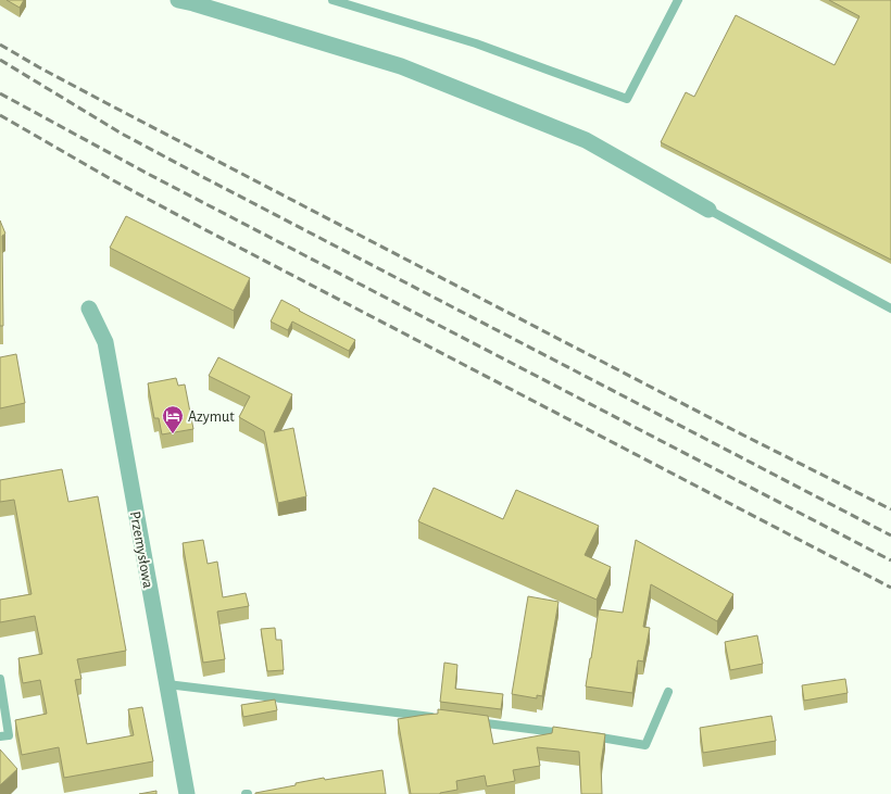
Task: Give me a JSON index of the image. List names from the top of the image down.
{
  "streets": {
    "street": ["Przemysłowa"]
  },
  "places": {
    "hotel": ["Azymut"]
  }
}
